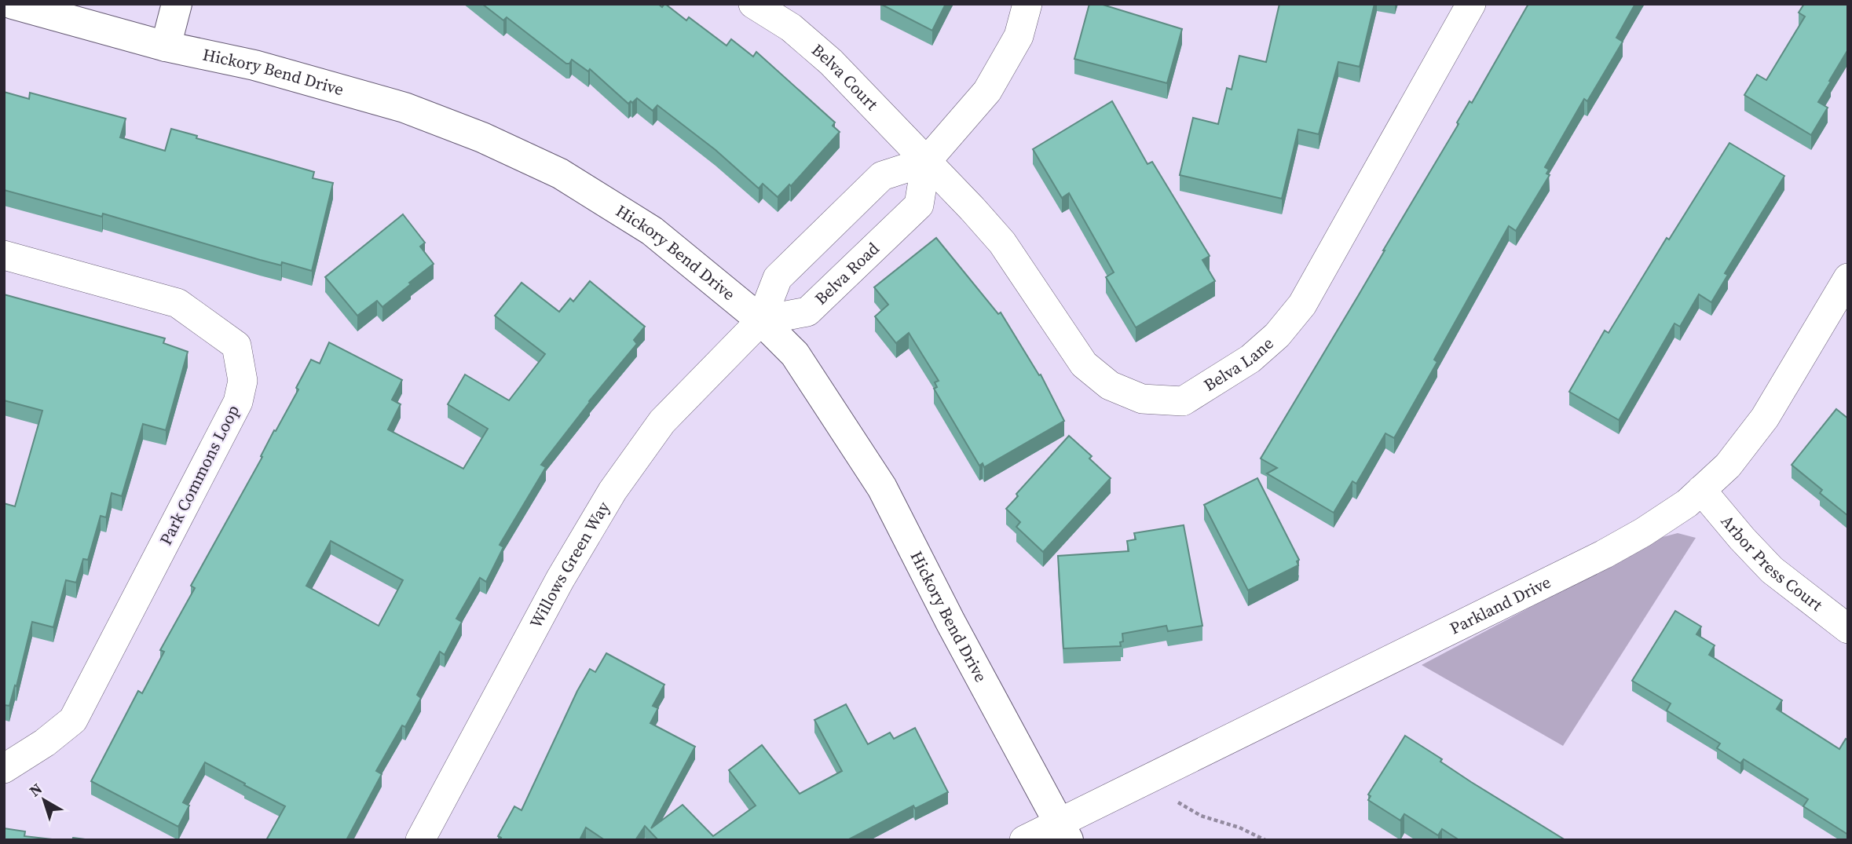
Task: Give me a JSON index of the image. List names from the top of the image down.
{
  "streets": {
    "street": [
      "Hickory Bend Drive",
      "Belva Court",
      "Belva Road",
      "Belva Lane",
      "Park Commons Loop",
      "Arbor Press Court",
      "Willows Green Way",
      "Parkland Drive"
    ]
  },
  "crossings": [
    ["Hickory Bend Drive", "Belva Road"],
    ["Hickory Bend Drive", "Willows Green Way"],
    ["Hickory Bend Drive", "Parkland Drive"],
    ["Belva Court", "Belva Road"],
    ["Belva Court", "Belva Lane"],
    ["Belva Road", "Belva Lane"],
    ["Belva Road", "Willows Green Way"],
    ["Arbor Press Court", "Parkland Drive"]
  ],
  "north": "top left"
}
